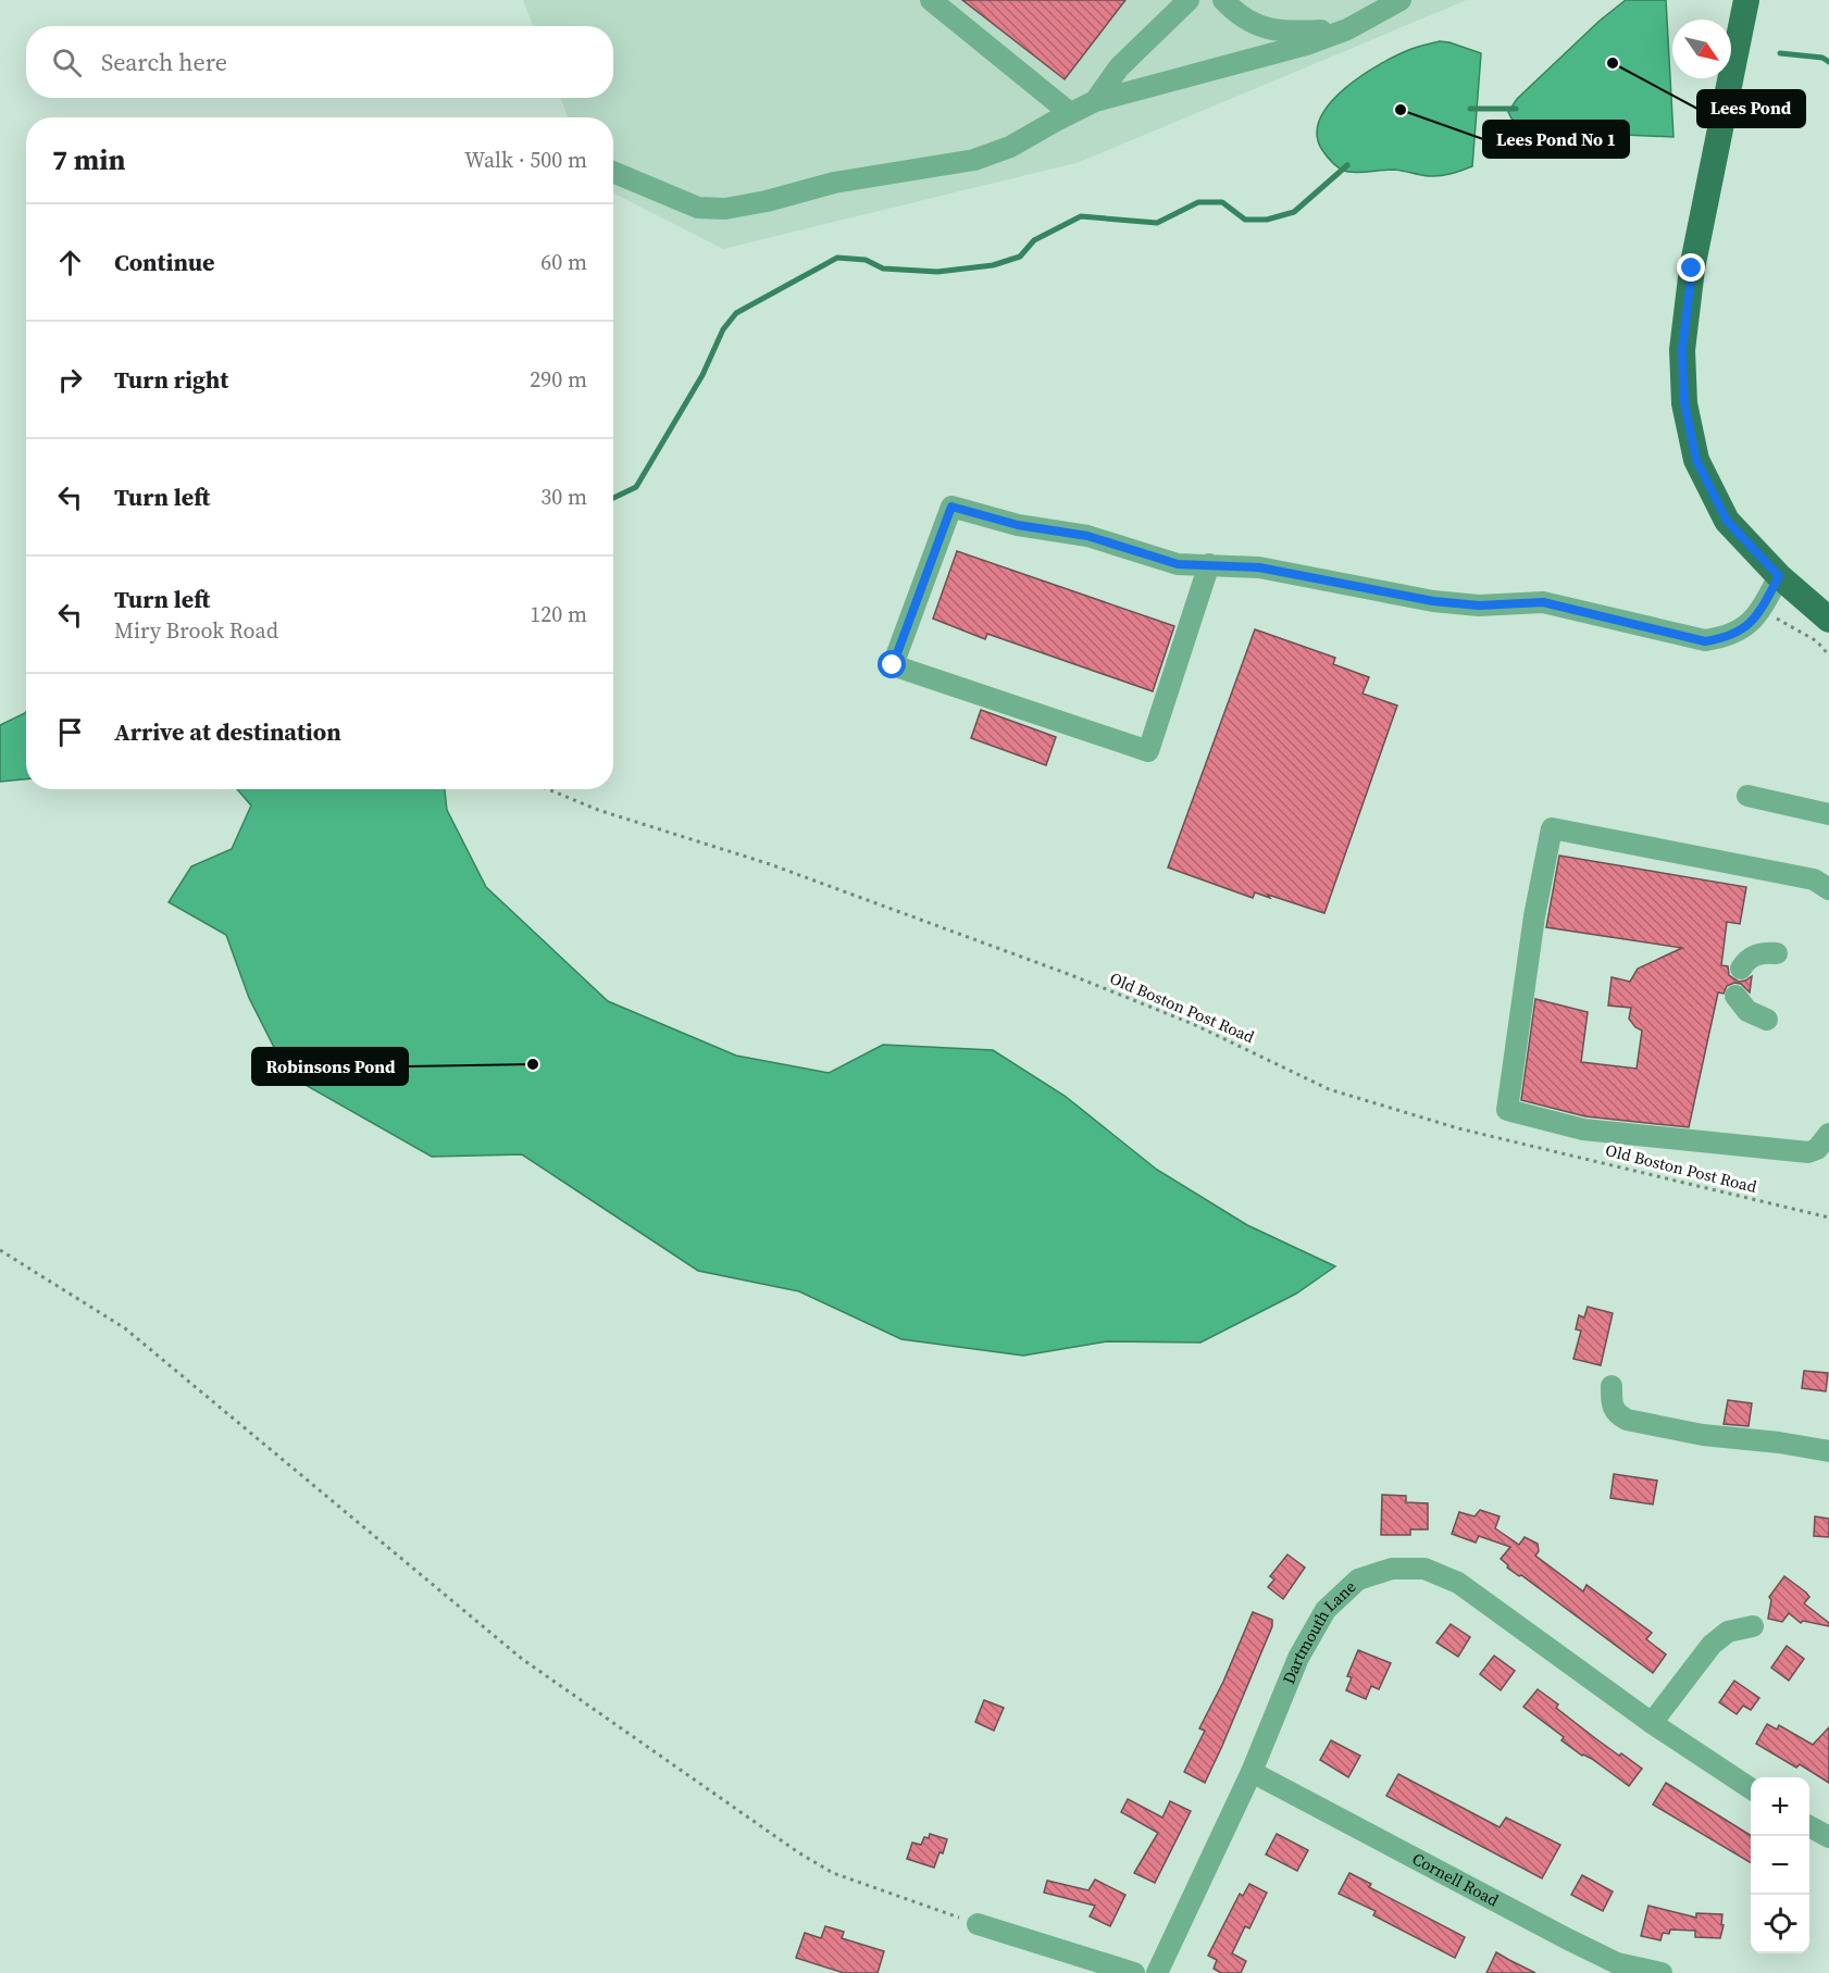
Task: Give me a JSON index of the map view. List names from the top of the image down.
{
  "streets": {
    "street": ["Dartmouth Lane", "Cornell Road"],
    "path": ["Old Boston Post Road"]
  },
  "crossings": [
    ["Dartmouth Lane", "Cornell Road"]
  ],
  "places": ["Lees Pond", "Lees Pond No 1", "Robinsons Pond"],
  "north": "bottom right",
  "page": {
    "search": "Search here",
    "heading": ["7 min", "Walk · 500 m"],
    "list": [
      ["Continue", "60 m"],
      ["Turn right", "290 m"],
      ["Turn left", "30 m"],
      ["Turn left", "Miry Brook Road", "120 m"],
      "Arrive at destination"
    ],
    "map_buttons": ["+", "−"]
  }
}
